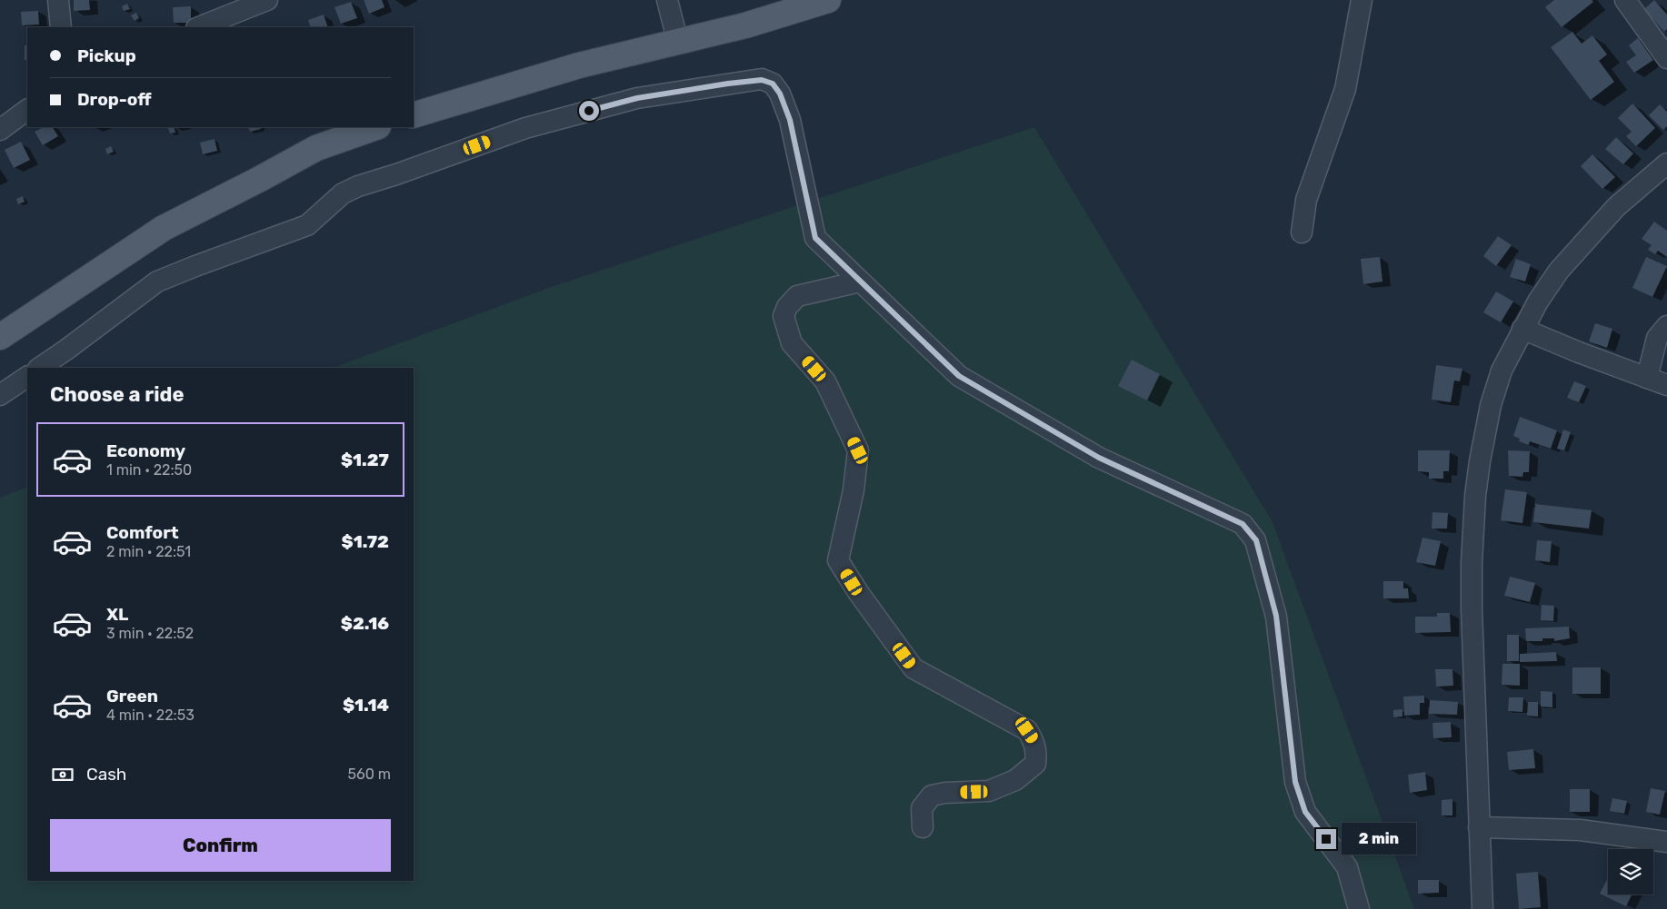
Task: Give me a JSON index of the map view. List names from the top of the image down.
{
  "page": {
    "banner": ["Pickup", "Drop-off"],
    "heading": "Choose a ride",
    "list": [
      {
        "name": "Economy",
        "note": "1 min · 22:50",
        "value": "$1.27"
      },
      {
        "name": "Comfort",
        "note": "2 min · 22:51",
        "value": "$1.72"
      },
      {
        "name": "XL",
        "note": "3 min · 22:52",
        "value": "$2.16"
      },
      {
        "name": "Green",
        "note": "4 min · 22:53",
        "value": "$1.14"
      }
    ],
    "pay": ["Cash", "560 m"],
    "buttons": "Confirm",
    "bubble": "2 min"
  }
}
